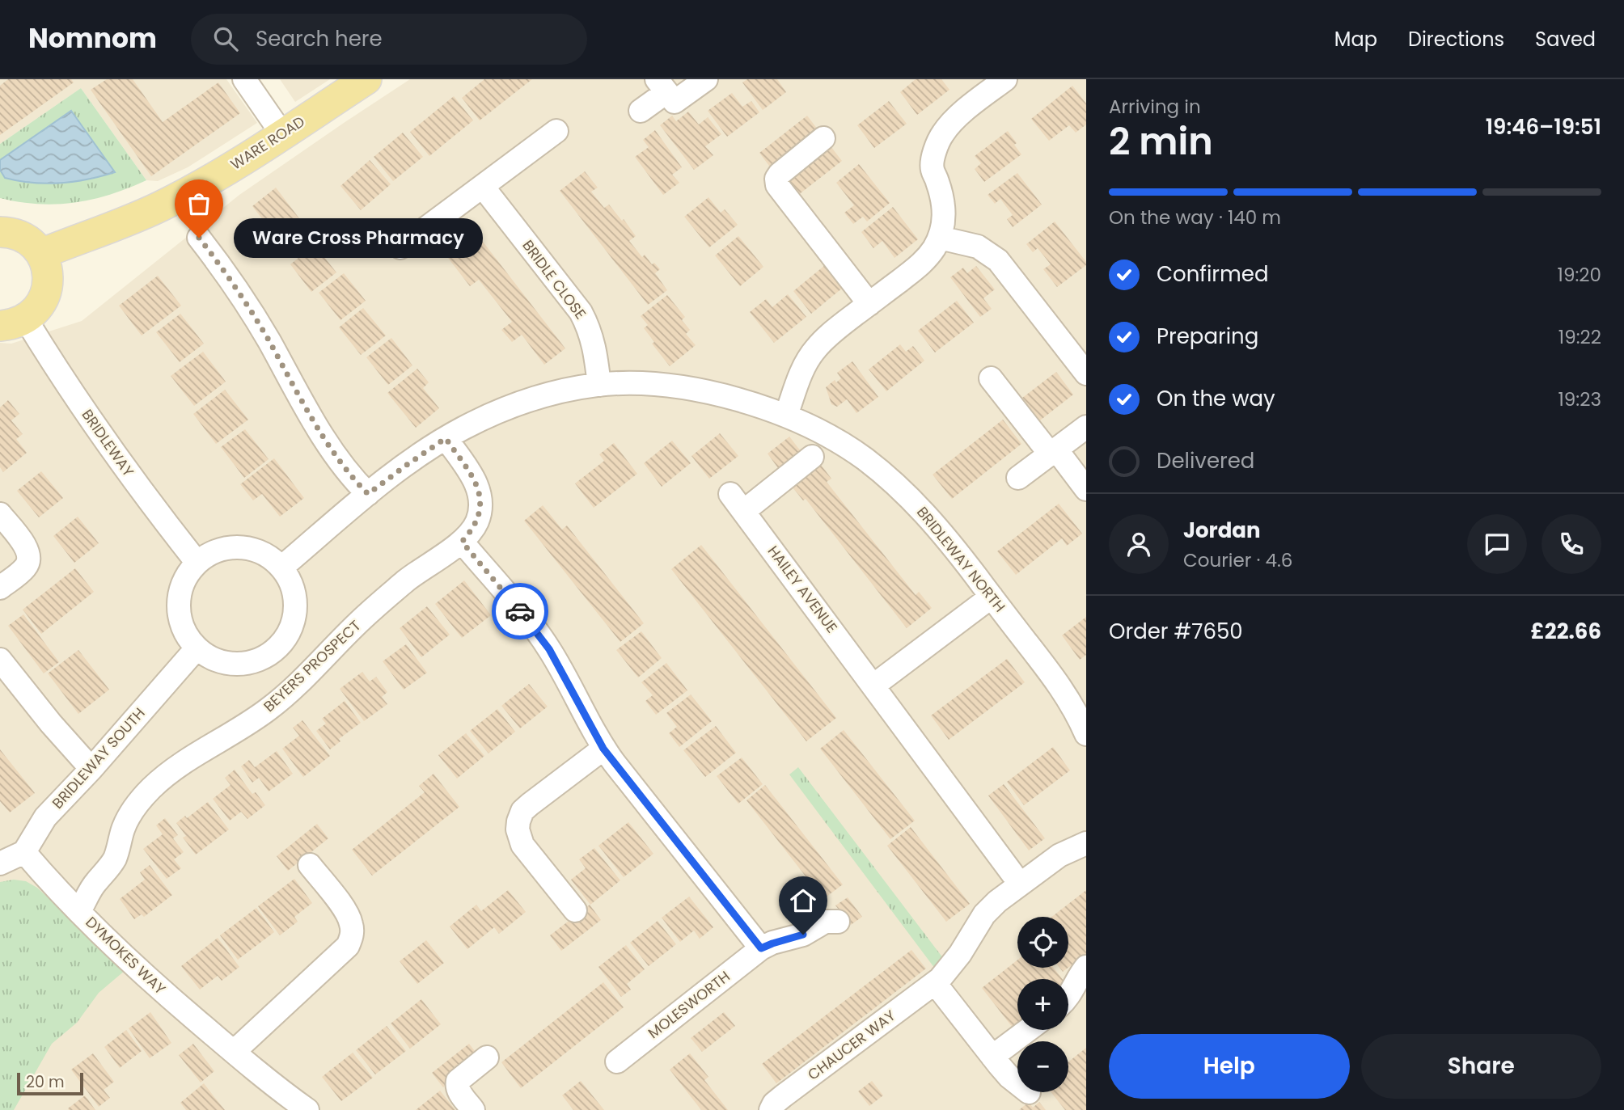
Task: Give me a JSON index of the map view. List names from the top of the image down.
{
  "streets": {
    "main road": ["WARE ROAD"],
    "street": [
      "BRIDLE CLOSE",
      "BRIDLEWAY",
      "BRIDLEWAY NORTH",
      "HAILEY AVENUE",
      "BEYERS PROSPECT",
      "BRIDLEWAY SOUTH",
      "DYMOKES WAY",
      "MOLESWORTH",
      "CHAUCER WAY"
    ]
  },
  "crossings": [
    ["BRIDLE CLOSE", "BRIDLEWAY NORTH"],
    ["BRIDLEWAY", "BRIDLEWAY NORTH"],
    ["BRIDLEWAY", "BRIDLEWAY SOUTH"],
    ["BRIDLEWAY NORTH", "BEYERS PROSPECT"],
    ["BRIDLEWAY NORTH", "BRIDLEWAY SOUTH"],
    ["BEYERS PROSPECT", "DYMOKES WAY"],
    ["BRIDLEWAY SOUTH", "DYMOKES WAY"]
  ],
  "places": ["Ware Cross Pharmacy"],
  "scale_bar": "20 m",
  "page": {
    "header": "Nomnom",
    "search": "Search here",
    "nav": ["Map", "Directions", "Saved"],
    "heading": ["2 min", "Arriving in", "19:46–19:51"],
    "panel": [
      "Jordan",
      "Courier · 4.6",
      "Order #7650",
      "£22.66"
    ],
    "bar": "On the way · 140 m",
    "bubble": "Ware Cross Pharmacy",
    "list": [
      ["Confirmed", "19:20"],
      ["Preparing", "19:22"],
      ["On the way", "19:23"],
      "Delivered"
    ],
    "map_buttons": ["+", "−"],
    "buttons": ["Help", "Share"],
    "scale": "20 m"
  }
}
